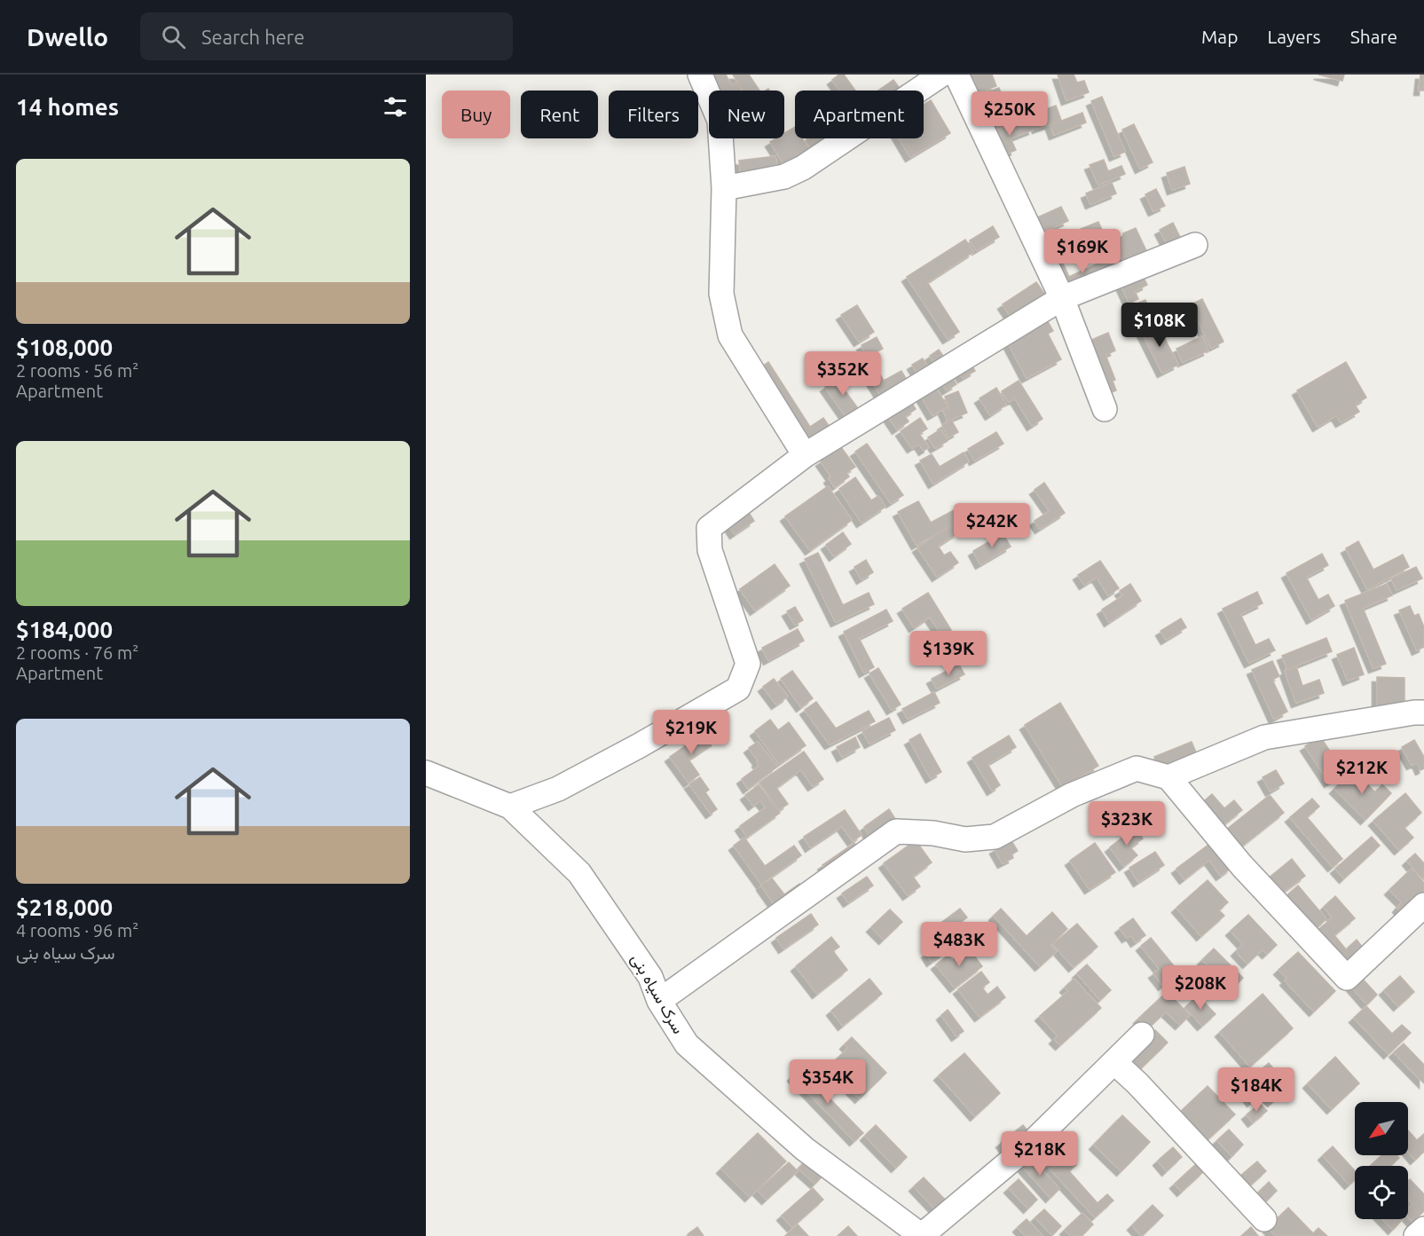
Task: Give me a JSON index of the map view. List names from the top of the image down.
{
  "streets": {
    "street": ["سرک سیاه بنی"]
  },
  "north": "bottom left",
  "page": {
    "header": "Dwello",
    "search": "Search here",
    "nav": ["Map", "Layers", "Share"],
    "heading": "14 homes",
    "chip": [
      "Buy",
      "Rent",
      "Filters",
      "New",
      "Apartment"
    ],
    "price": [
      "$250K",
      "$169K",
      "$108K",
      "$352K",
      "$242K",
      "$139K",
      "$219K",
      "$212K",
      "$323K",
      "$483K",
      "$208K",
      "$354K",
      "$184K",
      "$218K"
    ],
    "list": [
      {
        "name": "$108,000",
        "note": "2 rooms · 56 m² · Apartment"
      },
      {
        "name": "$184,000",
        "note": "2 rooms · 76 m² · Apartment"
      },
      {
        "name": "$218,000",
        "note": "4 rooms · 96 m² · سرک سیاه بنی"
      }
    ]
  }
}
